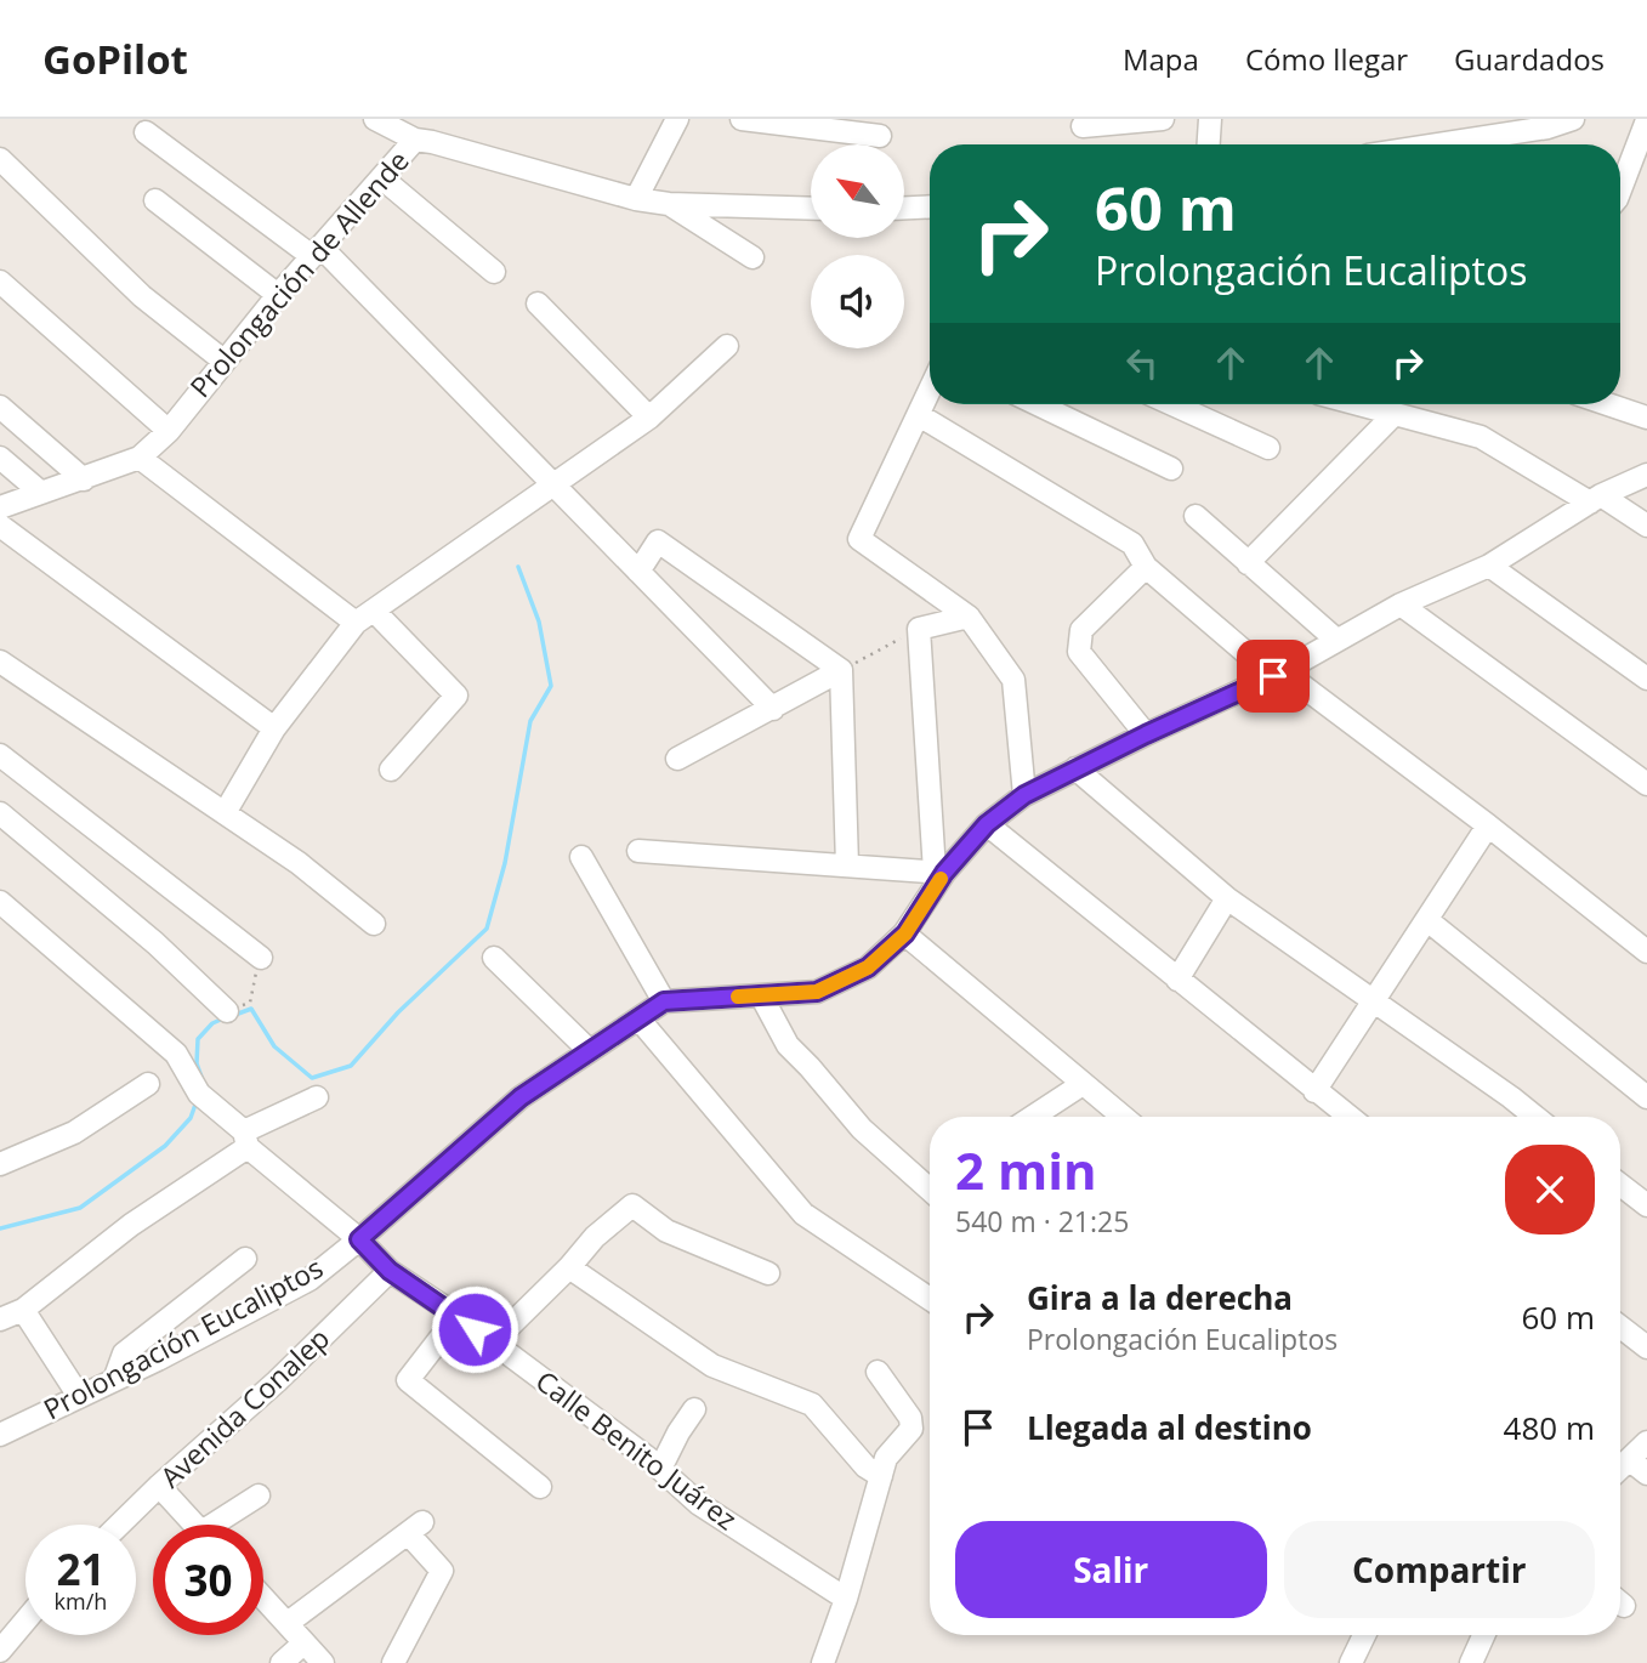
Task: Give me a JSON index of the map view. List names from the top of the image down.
{
  "streets": {
    "street": [
      "Prolongación de Allende",
      "Prolongación Eucaliptos",
      "Avenida Conalep",
      "Calle Benito Juárez"
    ]
  },
  "crossings": [
    ["Prolongación Eucaliptos", "Calle Benito Juárez"],
    ["Avenida Conalep", "Calle Benito Juárez"]
  ],
  "north": "top left",
  "page": {
    "header": "GoPilot",
    "nav": ["Mapa", "Cómo llegar", "Guardados"],
    "turn": ["60 m", "Prolongación Eucaliptos"],
    "heading": ["2 min", "540 m · 21:25"],
    "list": [
      {
        "name": "Gira a la derecha",
        "note": "Prolongación Eucaliptos",
        "value": "60 m"
      },
      {
        "name": "Llegada al destino",
        "value": "480 m"
      }
    ],
    "buttons": ["Salir", "Compartir"],
    "speed": "21 km/h",
    "limit": "30"
  }
}
